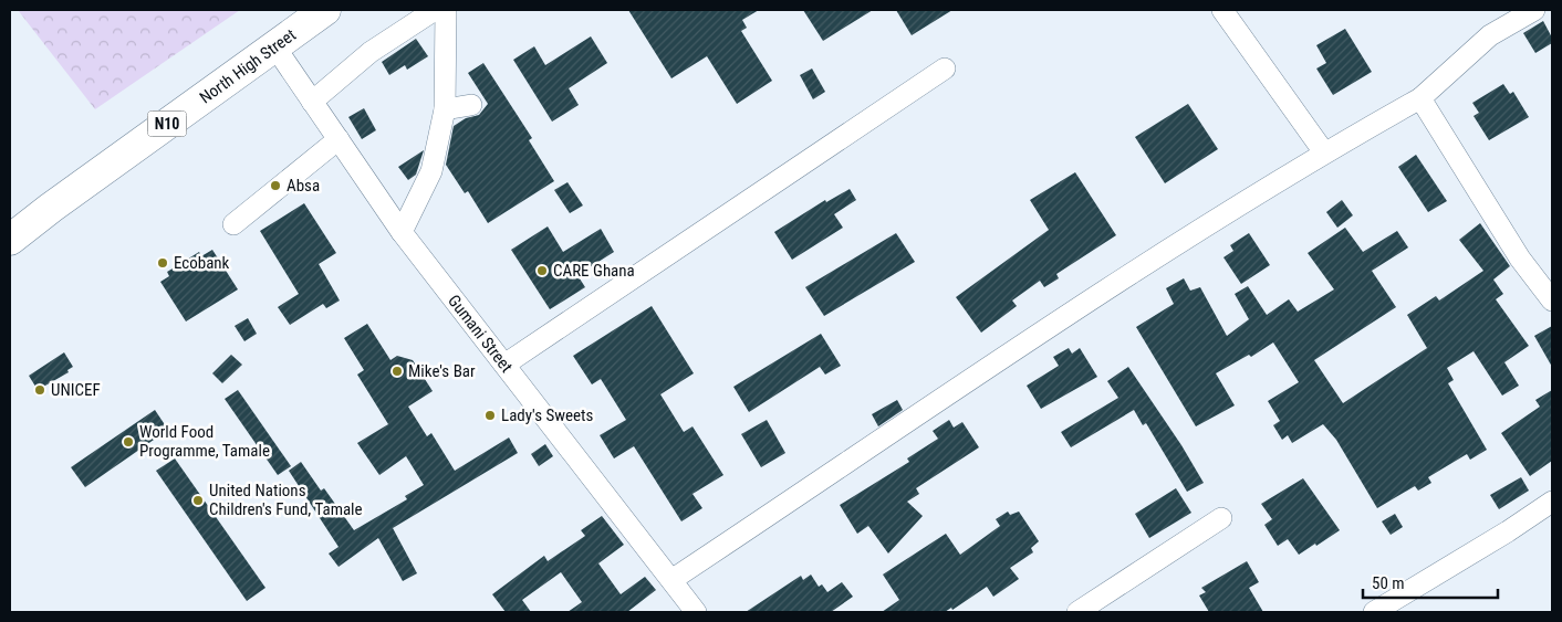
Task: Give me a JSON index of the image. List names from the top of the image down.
{
  "streets": {
    "highway": ["North High Street", "N10"],
    "street": ["Gumani Street"]
  },
  "crossings": [
    ["North High Street", "Gumani Street"]
  ],
  "places": [
    "Absa",
    "Ecobank",
    "CARE Ghana",
    "Mike's Bar",
    "UNICEF",
    "Lady's Sweets",
    "World Food Programme, Tamale",
    "United Nations Children's Fund, Tamale"
  ],
  "scale_bar": "50 m"
}
